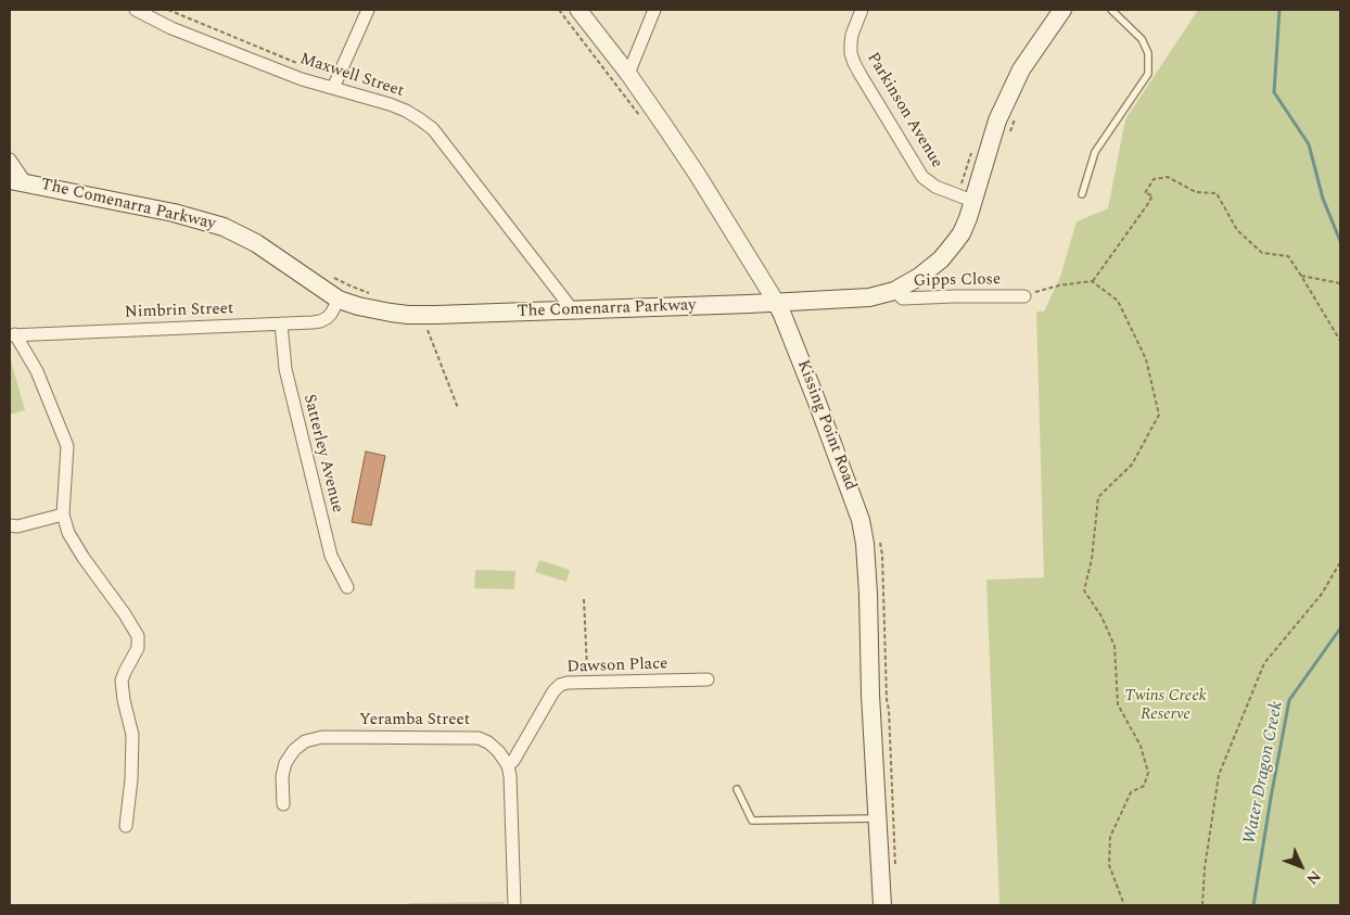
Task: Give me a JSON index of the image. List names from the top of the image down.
{
  "streets": {
    "main road": ["The Comenarra Parkway", "Kissing Point Road"],
    "street": [
      "Maxwell Street",
      "Parkinson Avenue",
      "Gipps Close",
      "Nimbrin Street",
      "Satterley Avenue",
      "Dawson Place",
      "Yeramba Street"
    ]
  },
  "crossings": [
    ["Maxwell Street", "The Comenarra Parkway"],
    ["Parkinson Avenue", "The Comenarra Parkway"],
    ["The Comenarra Parkway", "Gipps Close"],
    ["The Comenarra Parkway", "Nimbrin Street"],
    ["The Comenarra Parkway", "Kissing Point Road"],
    ["Nimbrin Street", "Satterley Avenue"],
    ["Dawson Place", "Yeramba Street"]
  ],
  "water": ["Water Dragon Creek"],
  "parks": ["Twins Creek Reserve"],
  "north": "bottom right"
}
